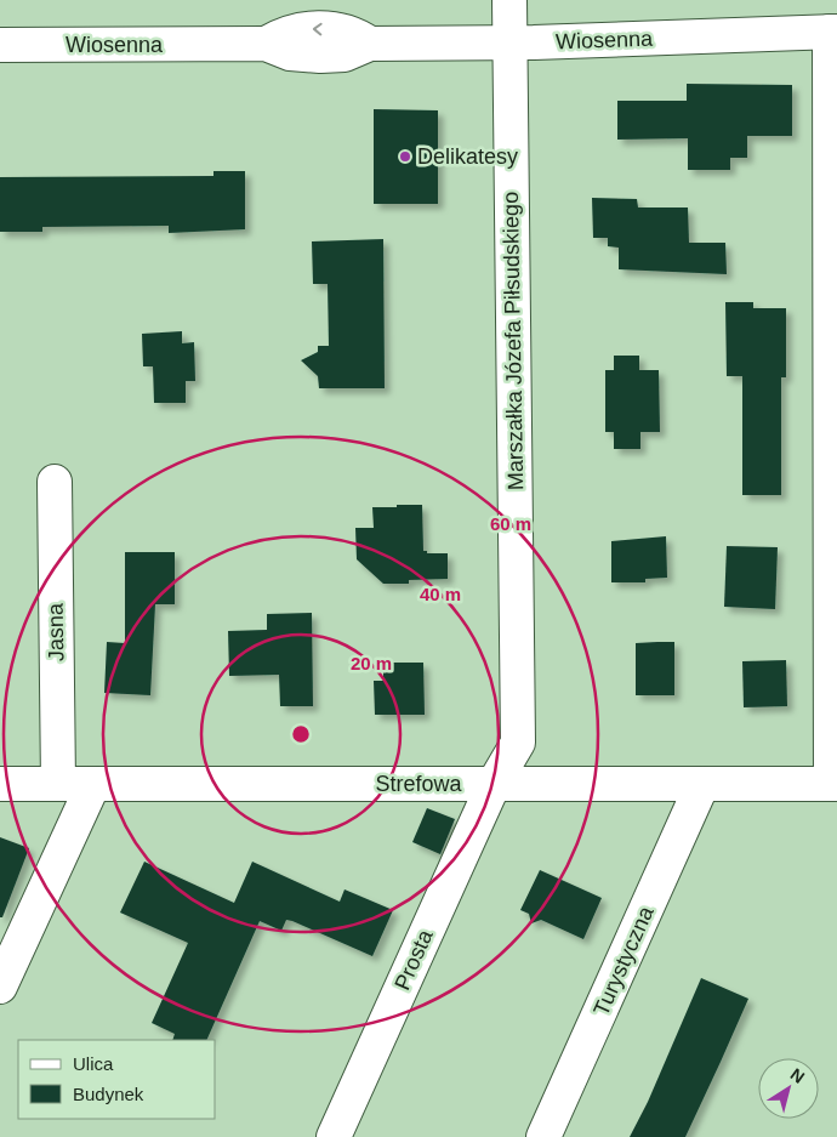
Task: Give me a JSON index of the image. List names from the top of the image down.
{
  "streets": {
    "street": [
      "Wiosenna",
      "Marszałka Józefa Piłsudskiego",
      "Jasna",
      "Strefowa",
      "Prosta",
      "Turystyczna"
    ]
  },
  "crossings": [
    ["Wiosenna", "Marszałka Józefa Piłsudskiego"],
    ["Marszałka Józefa Piłsudskiego", "Strefowa"],
    ["Marszałka Józefa Piłsudskiego", "Prosta"],
    ["Jasna", "Strefowa"],
    ["Strefowa", "Prosta"],
    ["Strefowa", "Turystyczna"]
  ],
  "places": ["Delikatesy"],
  "legend": ["Ulica", "Budynek"],
  "north": "top right",
  "rings": ["60 m", "40 m", "20 m"]
}
